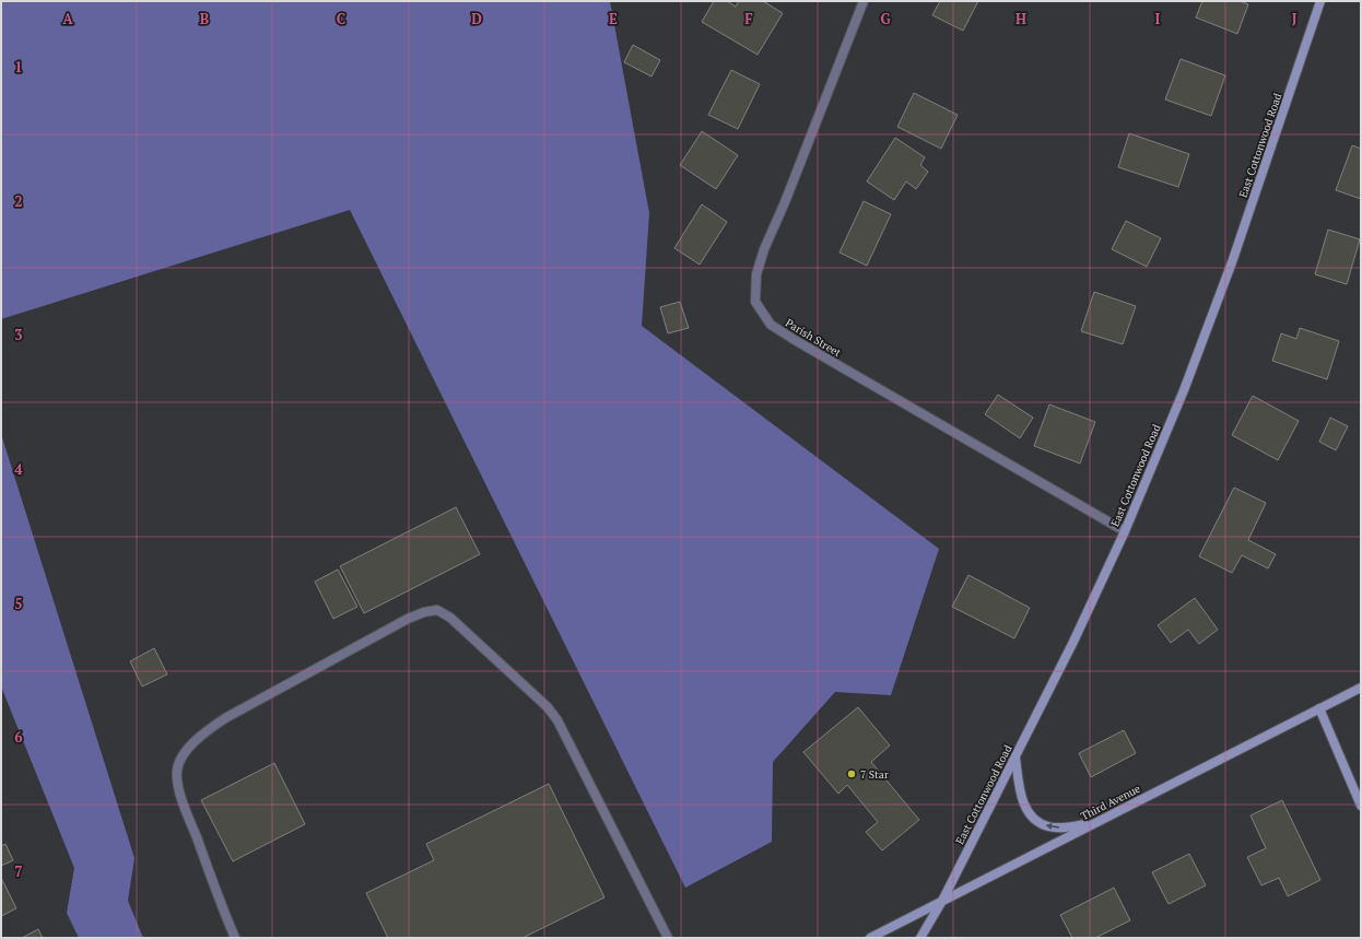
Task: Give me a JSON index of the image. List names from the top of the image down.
{
  "streets": {
    "main road": ["East Cottonwood Road", "Third Avenue"],
    "street": ["Parish Street"]
  },
  "crossings": [
    ["East Cottonwood Road", "Parish Street"],
    ["East Cottonwood Road", "Third Avenue"]
  ],
  "places": ["7 Star"],
  "grid": {
    "columns": [
      "A",
      "B",
      "C",
      "D",
      "E",
      "F",
      "G",
      "H",
      "I",
      "J"
    ],
    "rows": [
      "1",
      "2",
      "3",
      "4",
      "5",
      "6",
      "7"
    ]
  }
}
